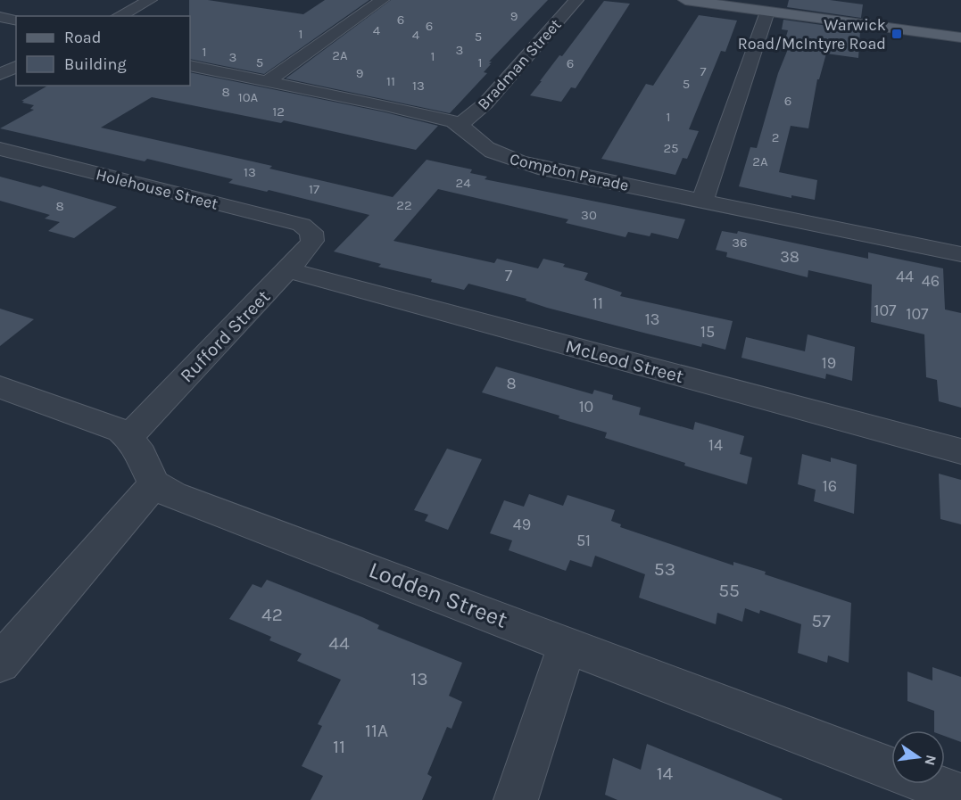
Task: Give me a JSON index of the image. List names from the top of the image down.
{
  "streets": {
    "street": [
      "Bradman Street",
      "Compton Parade",
      "Holehouse Street",
      "Rufford Street",
      "McLeod Street",
      "Lodden Street"
    ]
  },
  "crossings": [
    ["Bradman Street", "Compton Parade"],
    ["Holehouse Street", "Rufford Street"],
    ["Rufford Street", "McLeod Street"]
  ],
  "places": {
    "transit": ["Warwick Road/McIntyre Road"]
  },
  "house_numbers": [
    "9",
    "6",
    "6",
    "4",
    "1",
    "4",
    "5",
    "3",
    "1",
    "2A",
    "1",
    "3",
    "5",
    "1",
    "6",
    "7",
    "9",
    "11",
    "5",
    "13",
    "8",
    "10A",
    "6",
    "12",
    "1",
    "2",
    "25",
    "2A",
    "13",
    "24",
    "17",
    "22",
    "8",
    "30",
    "36",
    "38",
    "7",
    "44",
    "46",
    "11",
    "107",
    "107",
    "13",
    "15",
    "19",
    "8",
    "10",
    "14",
    "16",
    "49",
    "51",
    "53",
    "55",
    "42",
    "57",
    "44",
    "13",
    "11A",
    "11",
    "14"
  ],
  "legend": ["Road", "Building"],
  "north": "right"
}
